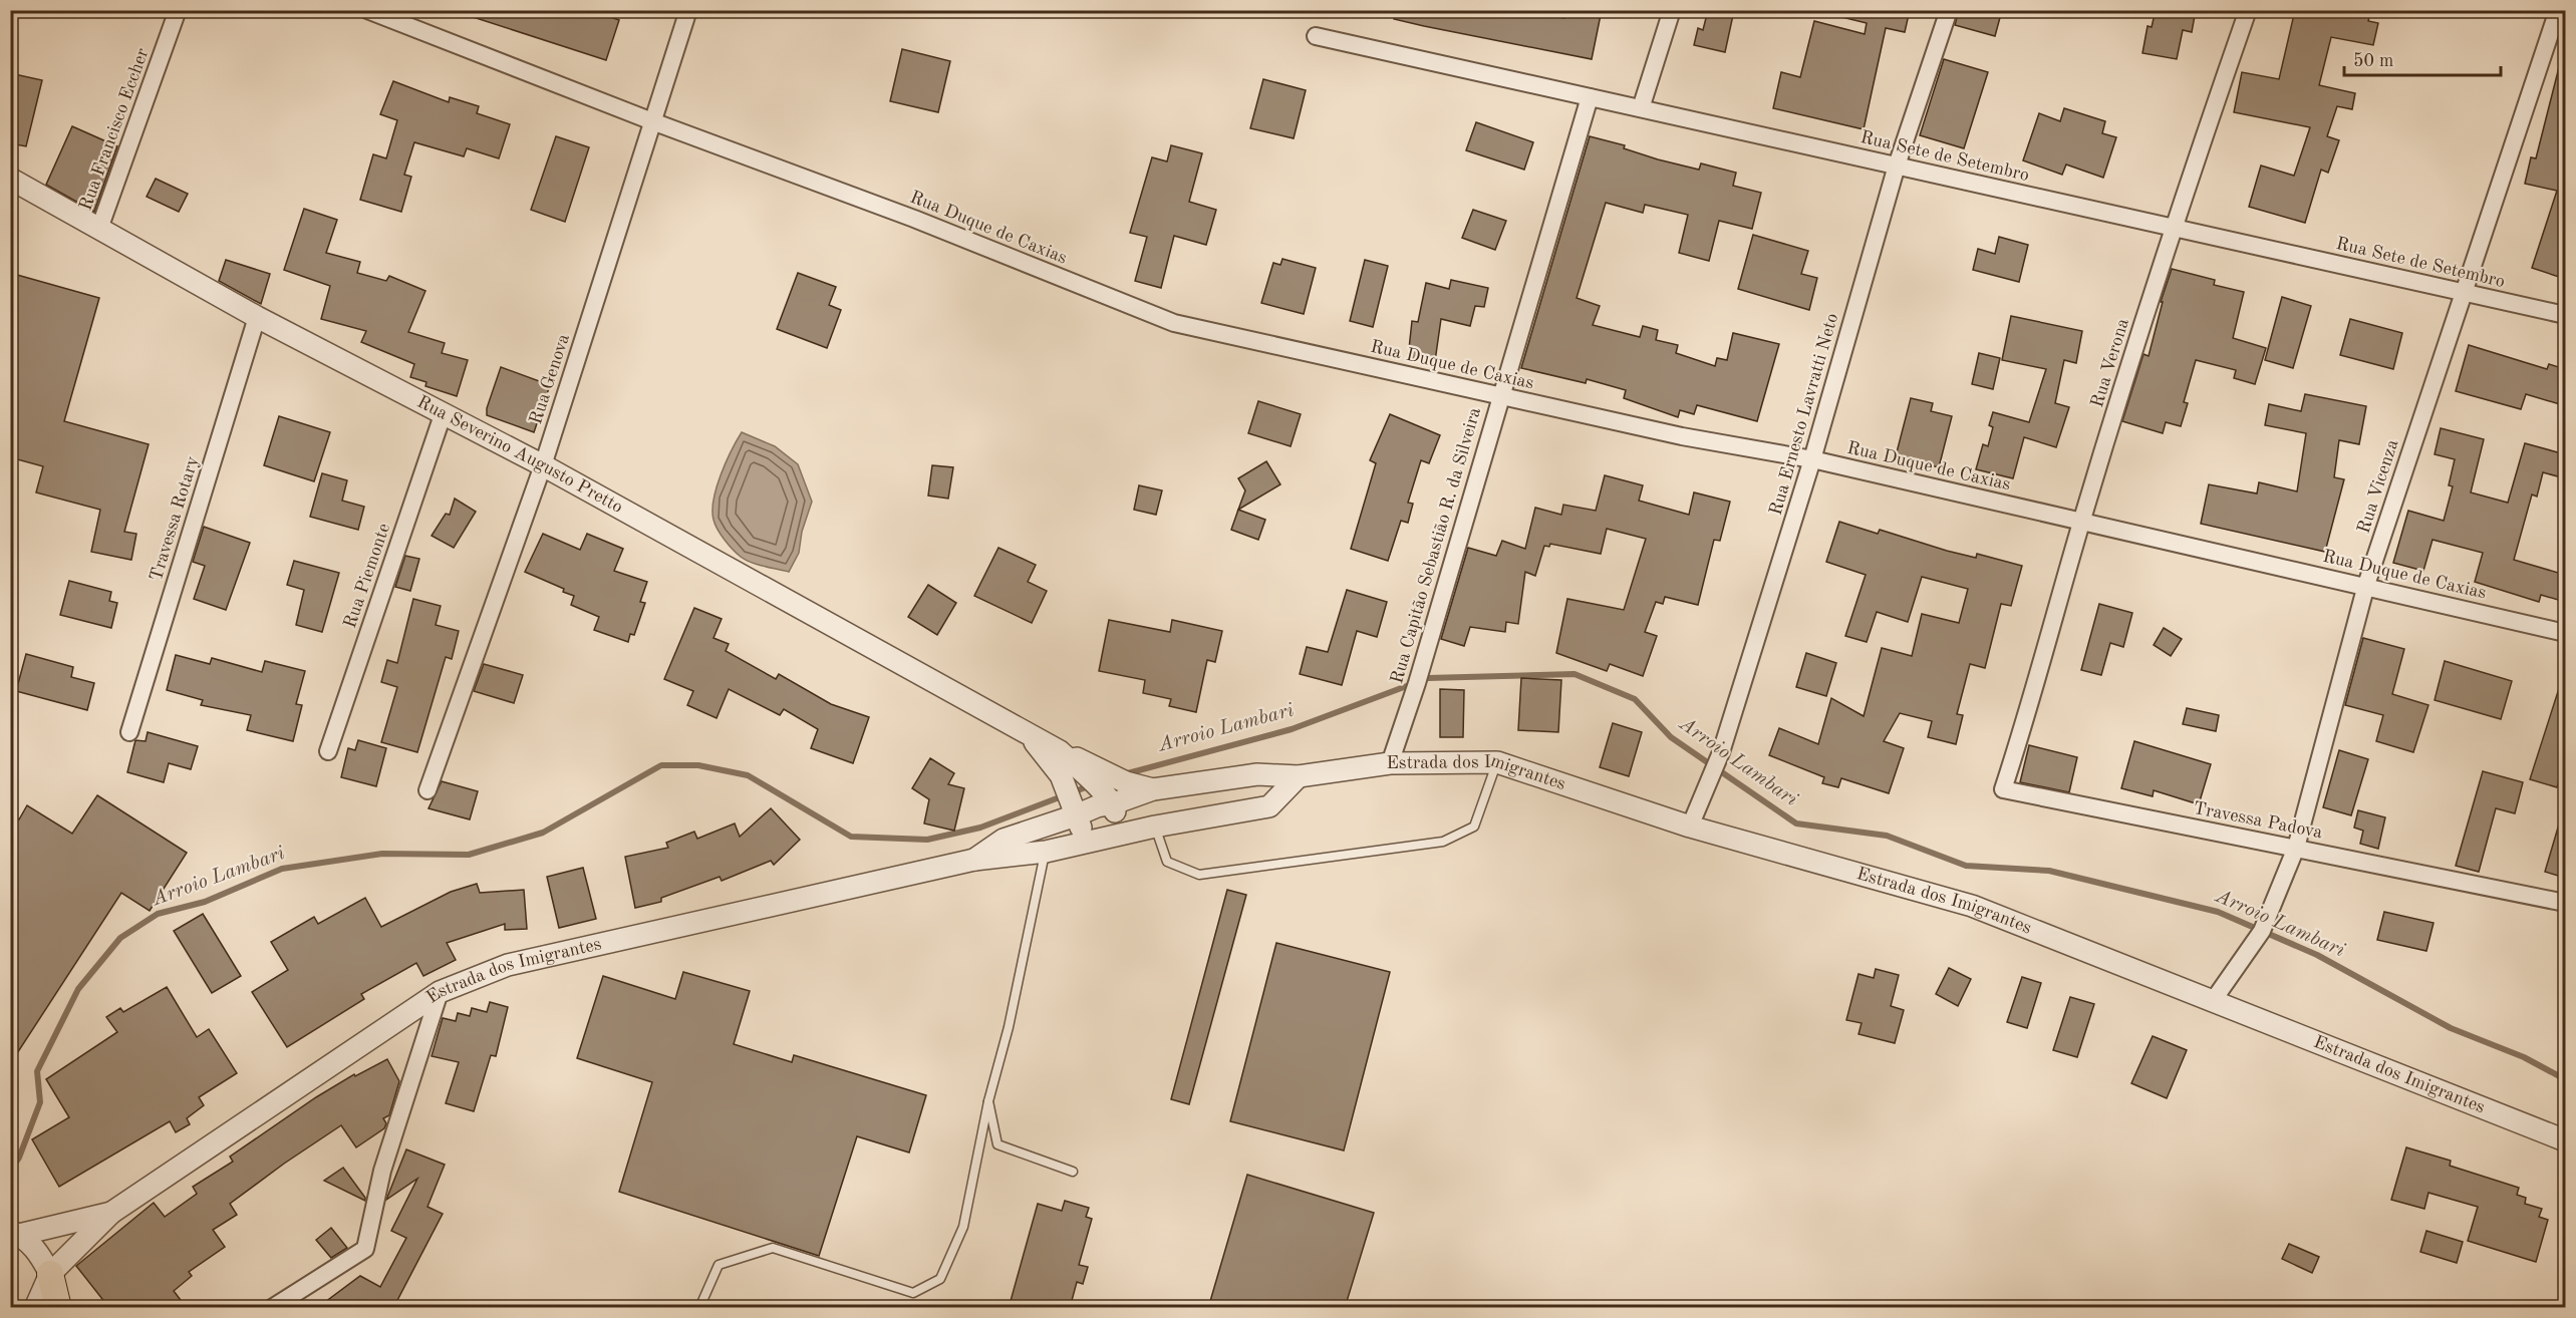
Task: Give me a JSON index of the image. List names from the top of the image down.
{
  "streets": {
    "street": [
      "Rua Francisco Eccher",
      "Rua Sete de Setembro",
      "Rua Duque de Caxias",
      "Rua Verona",
      "Rua Genova",
      "Rua Ernesto Lavratti Neto",
      "Rua Severino Augusto Pretto",
      "Rua Vicenza",
      "Travessa Rotary",
      "Rua Capitão Sebastião R. da Silveira",
      "Rua Piemonte",
      "Estrada dos Imigrantes",
      "Travessa Padova"
    ]
  },
  "crossings": [
    ["Rua Francisco Eccher", "Rua Severino Augusto Pretto"],
    ["Rua Sete de Setembro", "Rua Verona"],
    ["Rua Sete de Setembro", "Rua Ernesto Lavratti Neto"],
    ["Rua Sete de Setembro", "Rua Vicenza"],
    ["Rua Sete de Setembro", "Rua Capitão Sebastião R. da Silveira"],
    ["Rua Duque de Caxias", "Rua Verona"],
    ["Rua Duque de Caxias", "Rua Genova"],
    ["Rua Duque de Caxias", "Rua Ernesto Lavratti Neto"],
    ["Rua Duque de Caxias", "Rua Vicenza"],
    ["Rua Duque de Caxias", "Rua Capitão Sebastião R. da Silveira"],
    ["Rua Verona", "Travessa Padova"],
    ["Rua Genova", "Rua Severino Augusto Pretto"],
    ["Rua Ernesto Lavratti Neto", "Estrada dos Imigrantes"],
    ["Rua Severino Augusto Pretto", "Travessa Rotary"],
    ["Rua Severino Augusto Pretto", "Rua Piemonte"],
    ["Rua Severino Augusto Pretto", "Estrada dos Imigrantes"],
    ["Rua Vicenza", "Estrada dos Imigrantes"],
    ["Rua Vicenza", "Travessa Padova"],
    ["Rua Capitão Sebastião R. da Silveira", "Estrada dos Imigrantes"]
  ],
  "water": ["Arroio Lambari"],
  "scale_bar": "50 m"
}
